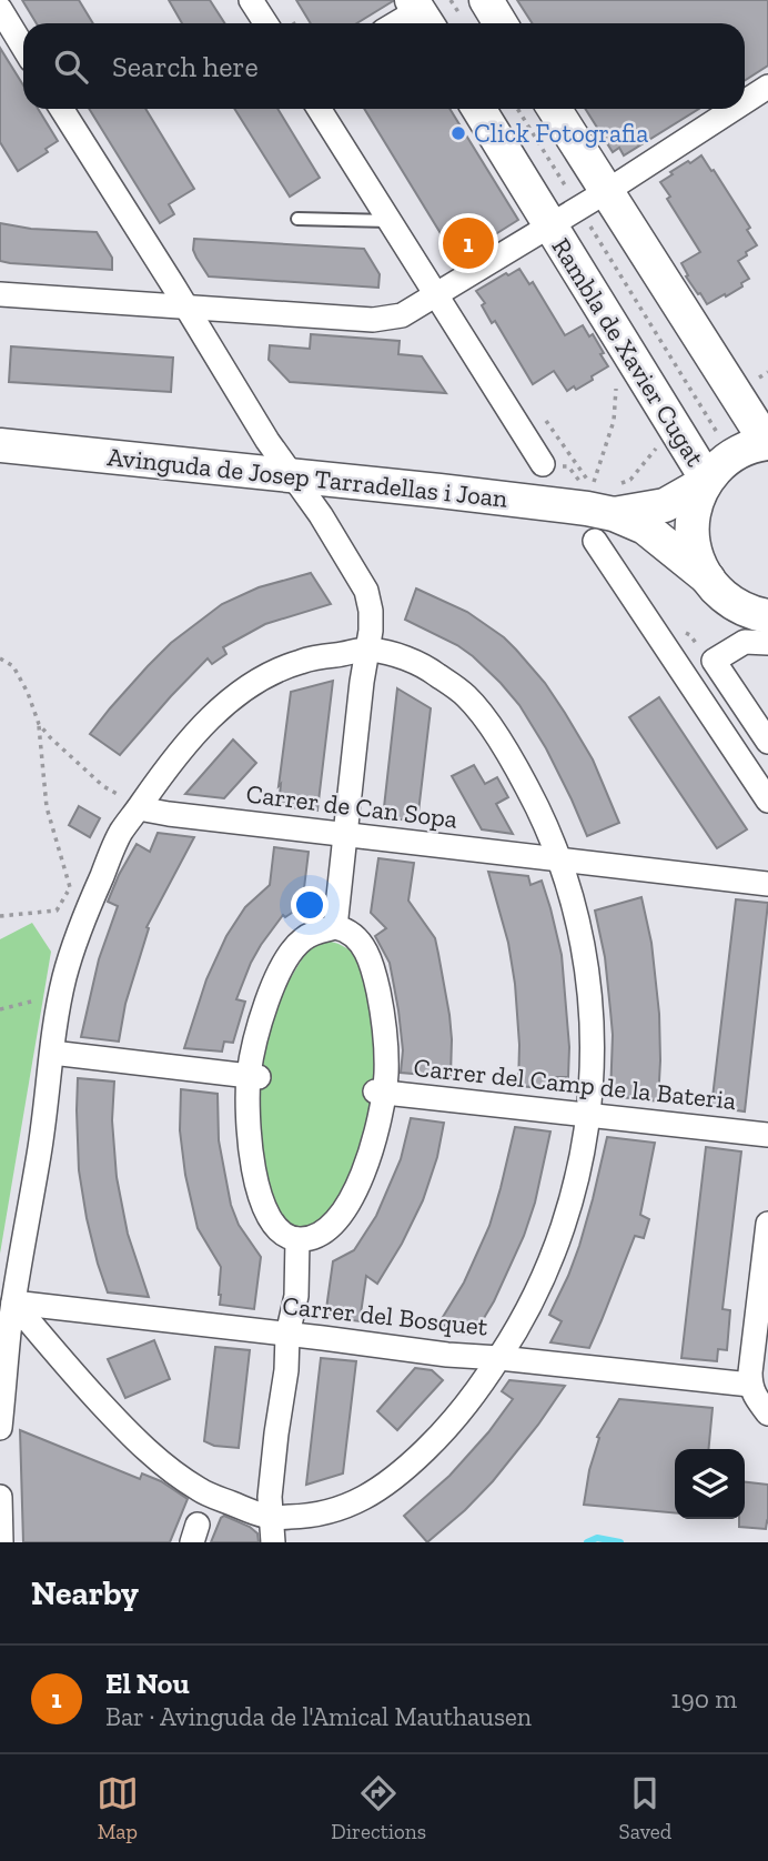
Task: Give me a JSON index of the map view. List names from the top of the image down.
{
  "streets": {
    "main road": ["Rambla de Xavier Cugat", "Avinguda de Josep Tarradellas i Joan"],
    "street": ["Carrer de Can Sopa", "Carrer del Camp de la Bateria", "Carrer del Bosquet"]
  },
  "crossings": [
    ["Rambla de Xavier Cugat", "Avinguda de Josep Tarradellas i Joan"]
  ],
  "places": ["Click Fotografia"],
  "page": {
    "search": "Search here",
    "pins": "1",
    "heading": "Nearby",
    "list": [
      {
        "mark": "1",
        "name": "El Nou",
        "note": "Bar · Avinguda de l'Amical Mauthausen",
        "value": "190 m"
      }
    ],
    "nav": ["Map", "Directions", "Saved"]
  }
}
